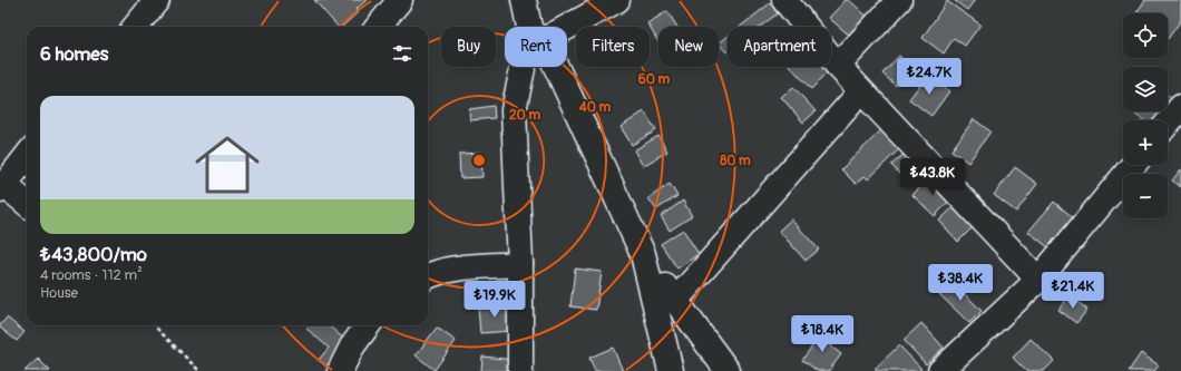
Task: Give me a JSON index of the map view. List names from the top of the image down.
{
  "page": {
    "map_buttons": ["+", "−"],
    "chip": [
      "Buy",
      "Rent",
      "Filters",
      "New",
      "Apartment"
    ],
    "heading": "6 homes",
    "price": [
      "₺24.7K",
      "₺43.8K",
      "₺38.4K",
      "₺21.4K",
      "₺19.9K",
      "₺18.4K"
    ],
    "list": [
      {
        "name": "₺43,800/mo",
        "note": "4 rooms · 112 m² · House"
      }
    ]
  },
  "rings": [
    "60 m",
    "40 m",
    "20 m",
    "80 m"
  ]
}
